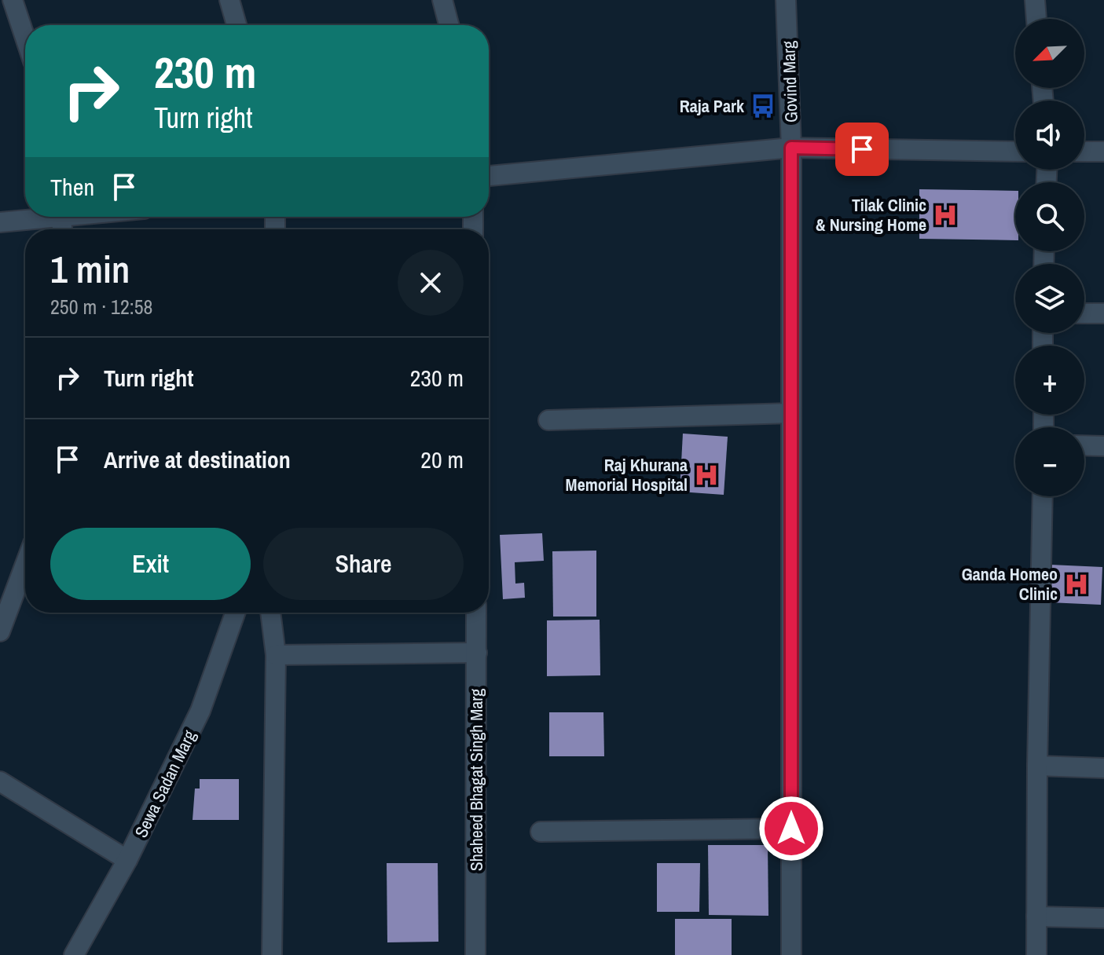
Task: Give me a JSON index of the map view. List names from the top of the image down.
{
  "streets": {
    "street": ["Govind Marg", "Shaheed Bhagat Singh Marg", "Sewa Sadan Marg"]
  },
  "places": {
    "bus stop": ["Raja Park"],
    "hospital": ["Tilak Clinic & Nursing Home", "Raj Khurana Memorial Hospital", "Ganda Homeo Clinic"]
  },
  "north": "bottom left",
  "page": {
    "map_buttons": ["+", "−"],
    "turn": ["230 m", "Turn right"],
    "then": "Then",
    "heading": ["1 min", "250 m · 12:58"],
    "list": [
      {
        "name": "Turn right",
        "value": "230 m"
      },
      {
        "name": "Arrive at destination",
        "value": "20 m"
      }
    ],
    "buttons": ["Exit", "Share"]
  }
}
